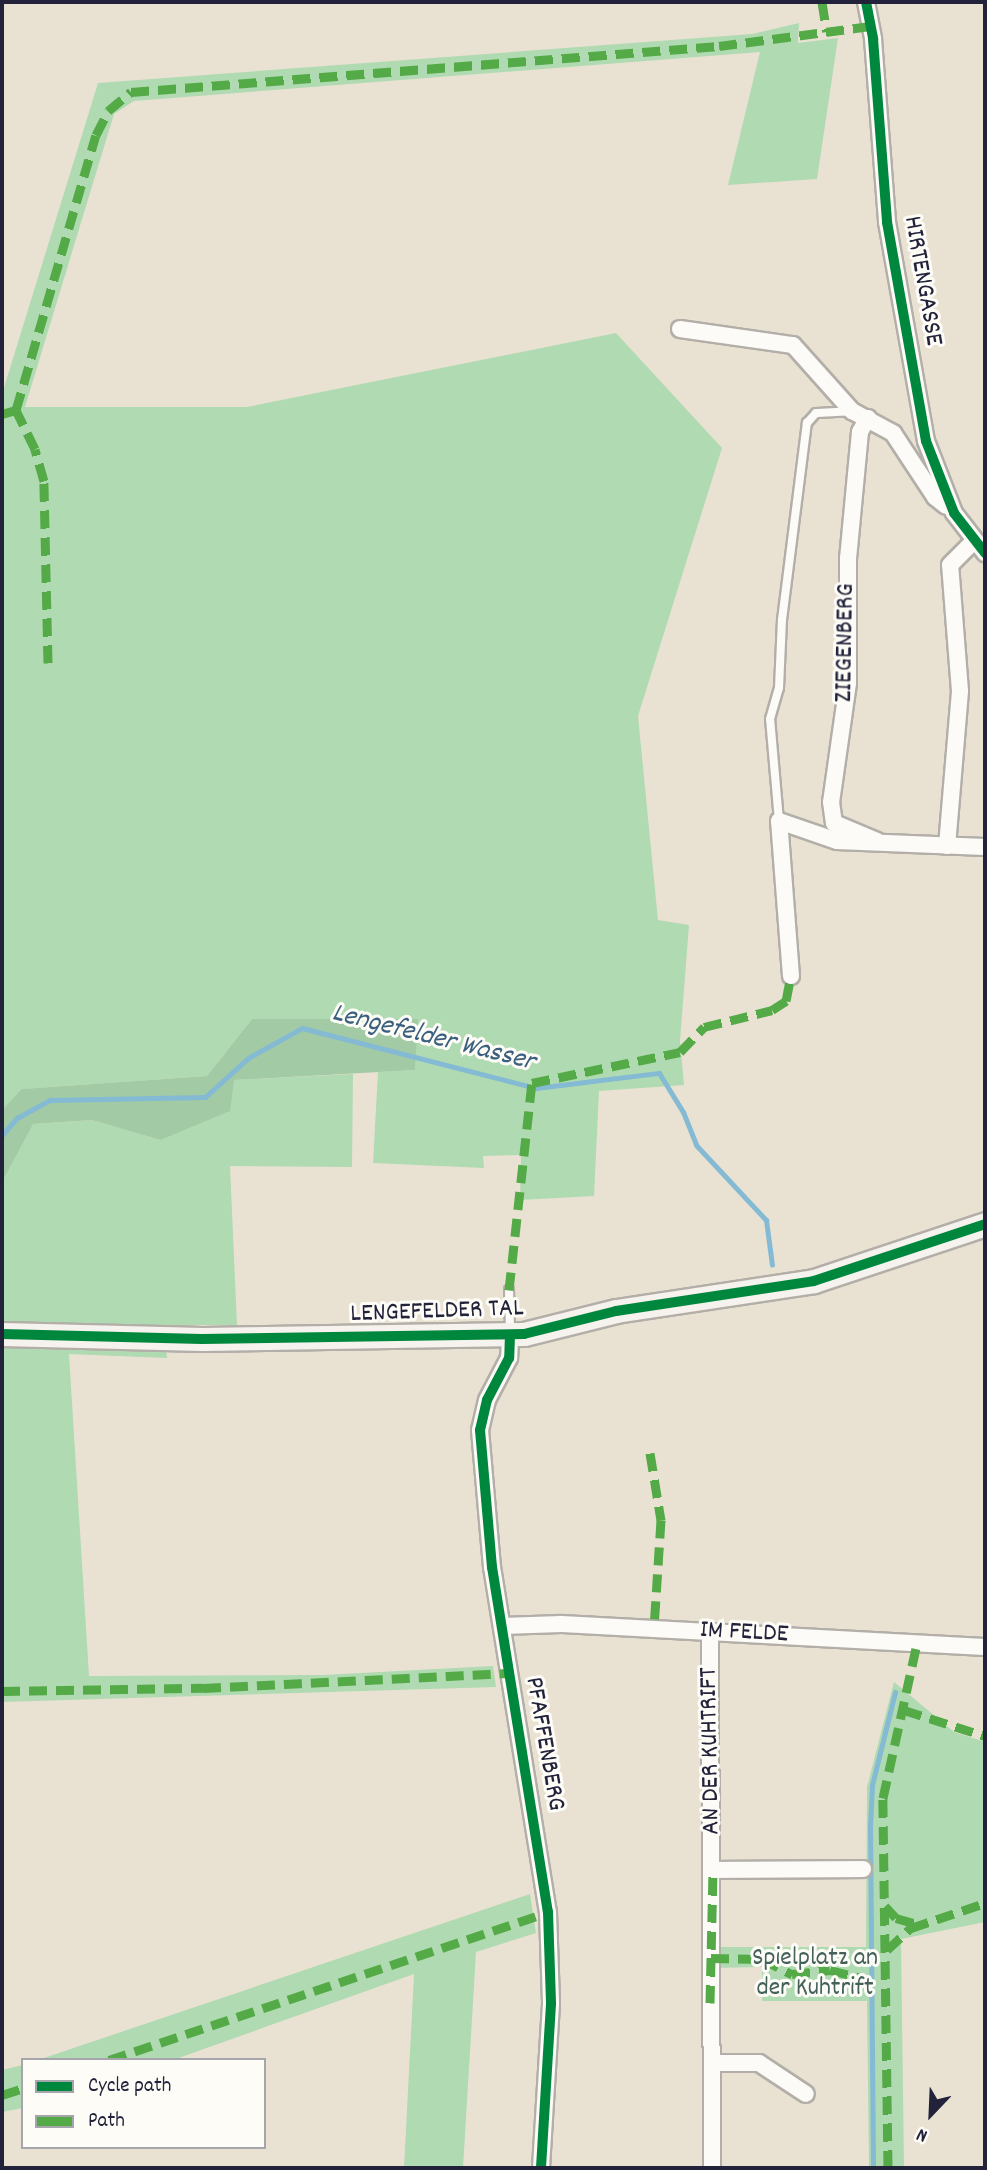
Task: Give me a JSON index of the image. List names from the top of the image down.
{
  "streets": {
    "street": [
      "HIRTENGASSE",
      "ZIEGENBERG",
      "LENGEFELDER TAL",
      "IM FELDE",
      "PFAFFENBERG",
      "AN DER KUHTRIFT"
    ]
  },
  "crossings": [
    ["LENGEFELDER TAL", "PFAFFENBERG"],
    ["IM FELDE", "PFAFFENBERG"],
    ["IM FELDE", "AN DER KUHTRIFT"]
  ],
  "water": ["Lengefelder Wasser"],
  "parks": ["Spielplatz an der Kuhtrift"],
  "legend": ["Cycle path", "Path"],
  "north": "bottom left"
}
